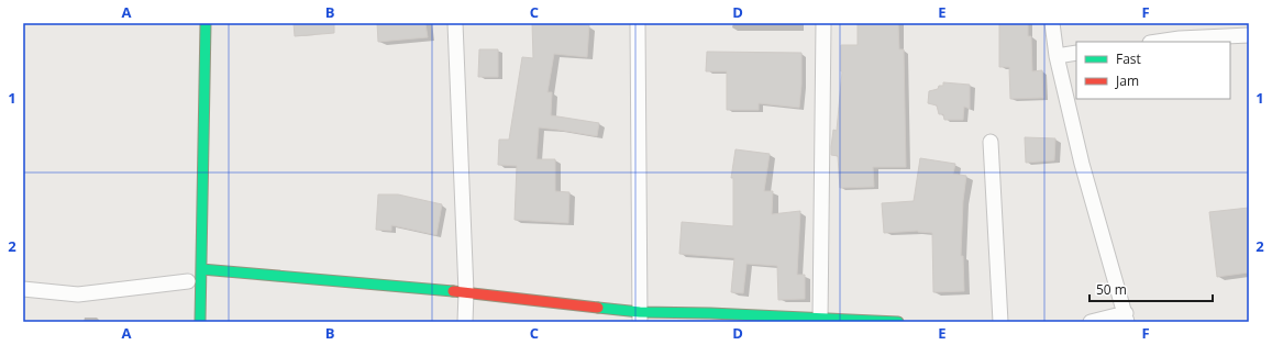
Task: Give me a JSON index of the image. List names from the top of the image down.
{
  "legend": ["Fast", "Jam"],
  "scale_bar": "50 m",
  "grid": {
    "columns": [
      "A",
      "B",
      "C",
      "D",
      "E",
      "F"
    ],
    "rows": ["1", "2"]
  }
}
